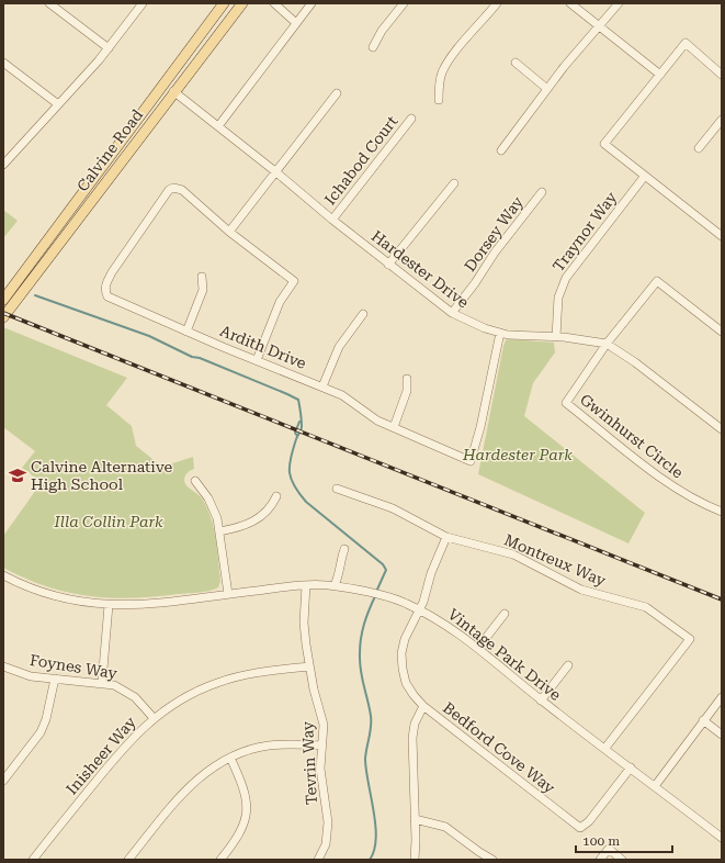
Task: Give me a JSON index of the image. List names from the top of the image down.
{
  "streets": {
    "main road": ["Calvine Road"],
    "street": [
      "Ichabod Court",
      "Traynor Way",
      "Dorsey Way",
      "Hardester Drive",
      "Ardith Drive",
      "Gwinhurst Circle",
      "Montreux Way",
      "Vintage Park Drive",
      "Foynes Way",
      "Bedford Cove Way",
      "Inisheer Way",
      "Tevrin Way"
    ]
  },
  "crossings": [
    ["Calvine Road", "Hardester Drive"],
    ["Ichabod Court", "Hardester Drive"],
    ["Traynor Way", "Hardester Drive"],
    ["Dorsey Way", "Hardester Drive"],
    ["Hardester Drive", "Ardith Drive"],
    ["Hardester Drive", "Gwinhurst Circle"],
    ["Montreux Way", "Vintage Park Drive"],
    ["Montreux Way", "Bedford Cove Way"],
    ["Vintage Park Drive", "Bedford Cove Way"],
    ["Vintage Park Drive", "Tevrin Way"],
    ["Foynes Way", "Inisheer Way"],
    ["Inisheer Way", "Tevrin Way"]
  ],
  "parks": ["Hardester Park", "Illa Collin Park"],
  "places": {
    "school or university": ["Calvine Alternative High School"]
  },
  "scale_bar": "100 m"
}
